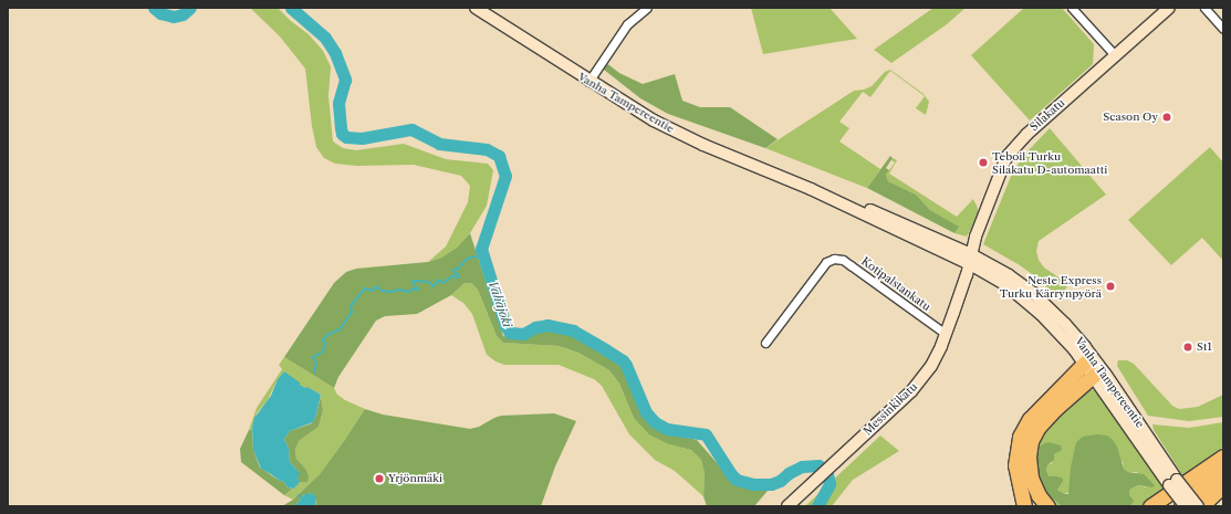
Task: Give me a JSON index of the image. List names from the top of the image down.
{
  "streets": {
    "main road": ["Vanha Tampereentie", "Silakatu", "Messinkikatu"],
    "street": ["Kotipalstankatu"]
  },
  "crossings": [
    ["Vanha Tampereentie", "Silakatu"],
    ["Vanha Tampereentie", "Messinkikatu"],
    ["Silakatu", "Messinkikatu"],
    ["Kotipalstankatu", "Messinkikatu"]
  ],
  "water": ["Vähäjoki"],
  "places": [
    "Scason Oy",
    "Teboil Turku Silakatu D-automaatti",
    "Neste Express Turku Kärrynpyörä",
    "St1",
    "Yrjönmäki"
  ]
}
